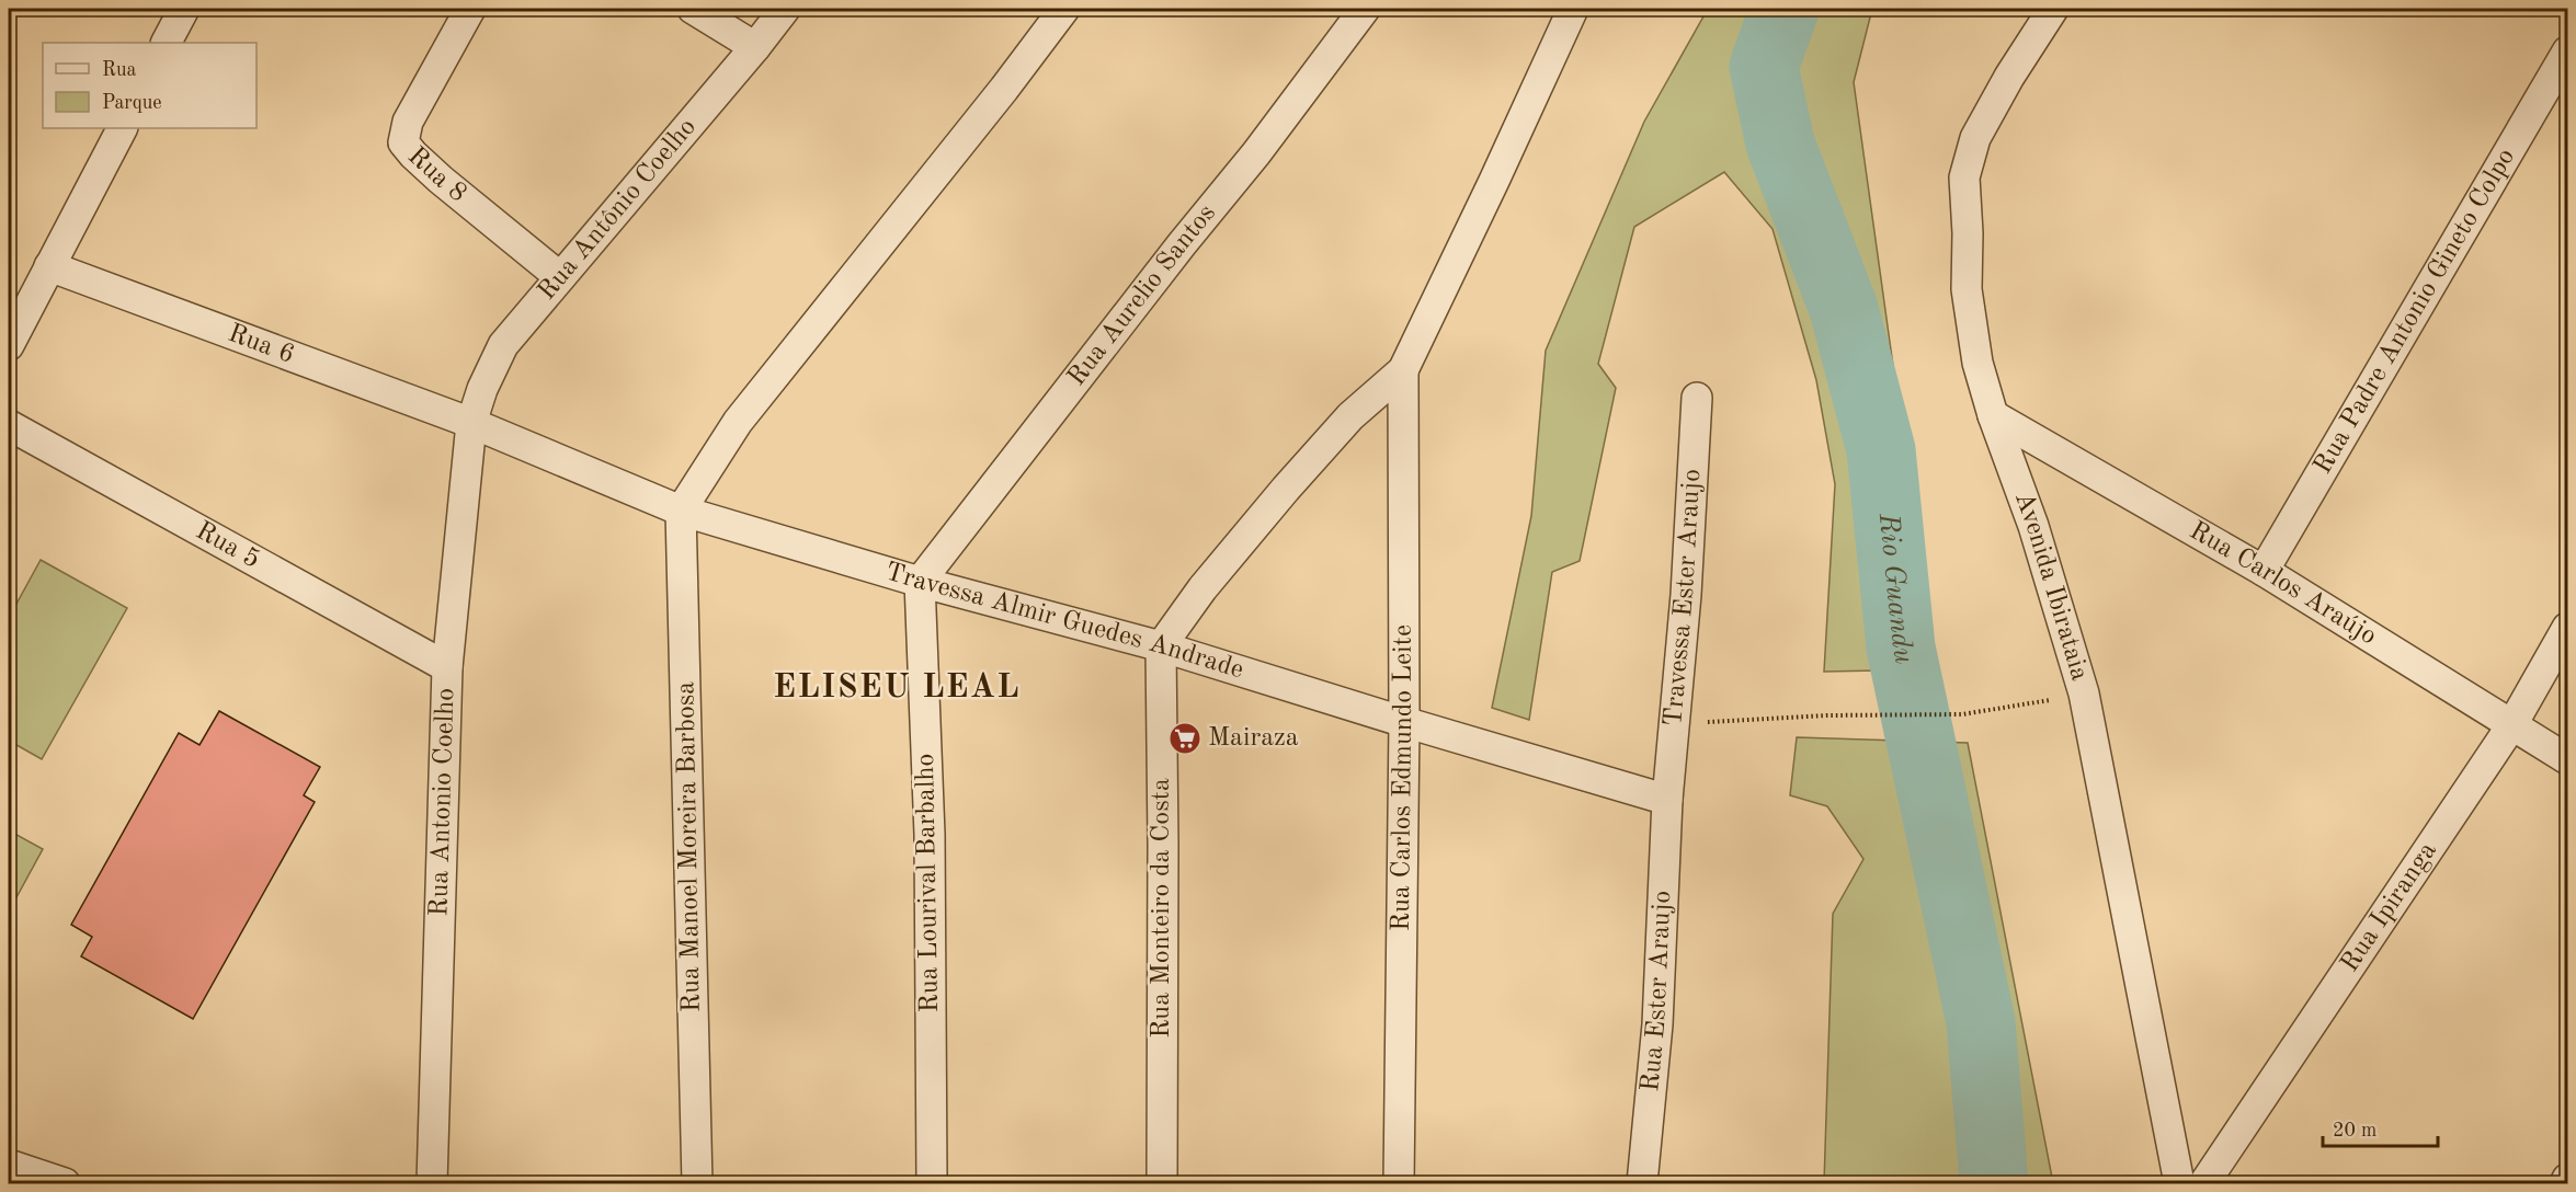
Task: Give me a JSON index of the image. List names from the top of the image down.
{
  "streets": {
    "street": [
      "Rua 8",
      "Rua Antônio Coelho",
      "Rua Aurelio Santos",
      "Rua Padre Antonio Gineto Colpo",
      "Rua 6",
      "Rua 5",
      "Rua Carlos Araújo",
      "Avenida Ibirataia",
      "Travessa Ester Araujo",
      "Travessa Almir Guedes Andrade",
      "Rua Carlos Edmundo Leite",
      "Rua Antonio Coelho",
      "Rua Manoel Moreira Barbosa",
      "Rua Lourival Barbalho",
      "Rua Monteiro da Costa",
      "Rua Ipiranga",
      "Rua Ester Araujo"
    ]
  },
  "crossings": [
    ["Rua 8", "Rua Antônio Coelho"],
    ["Rua Antônio Coelho", "Rua 6"],
    ["Rua Antônio Coelho", "Travessa Almir Guedes Andrade"],
    ["Rua Antônio Coelho", "Rua Antonio Coelho"],
    ["Rua Aurelio Santos", "Travessa Almir Guedes Andrade"],
    ["Rua Aurelio Santos", "Rua Lourival Barbalho"],
    ["Rua Padre Antonio Gineto Colpo", "Rua Carlos Araújo"],
    ["Rua 6", "Travessa Almir Guedes Andrade"],
    ["Rua 6", "Rua Antonio Coelho"],
    ["Rua 5", "Rua Antonio Coelho"],
    ["Rua Carlos Araújo", "Avenida Ibirataia"],
    ["Rua Carlos Araújo", "Rua Ipiranga"],
    ["Travessa Ester Araujo", "Travessa Almir Guedes Andrade"],
    ["Travessa Ester Araujo", "Rua Ester Araujo"],
    ["Travessa Almir Guedes Andrade", "Rua Carlos Edmundo Leite"],
    ["Travessa Almir Guedes Andrade", "Rua Antonio Coelho"],
    ["Travessa Almir Guedes Andrade", "Rua Manoel Moreira Barbosa"],
    ["Travessa Almir Guedes Andrade", "Rua Lourival Barbalho"],
    ["Travessa Almir Guedes Andrade", "Rua Monteiro da Costa"],
    ["Travessa Almir Guedes Andrade", "Rua Ester Araujo"]
  ],
  "districts": ["ELISEU LEAL"],
  "water": ["Rio Guandu"],
  "places": {
    "supermarket": ["Mairaza"]
  },
  "legend": ["Rua", "Parque"],
  "scale_bar": "20 m"
}
